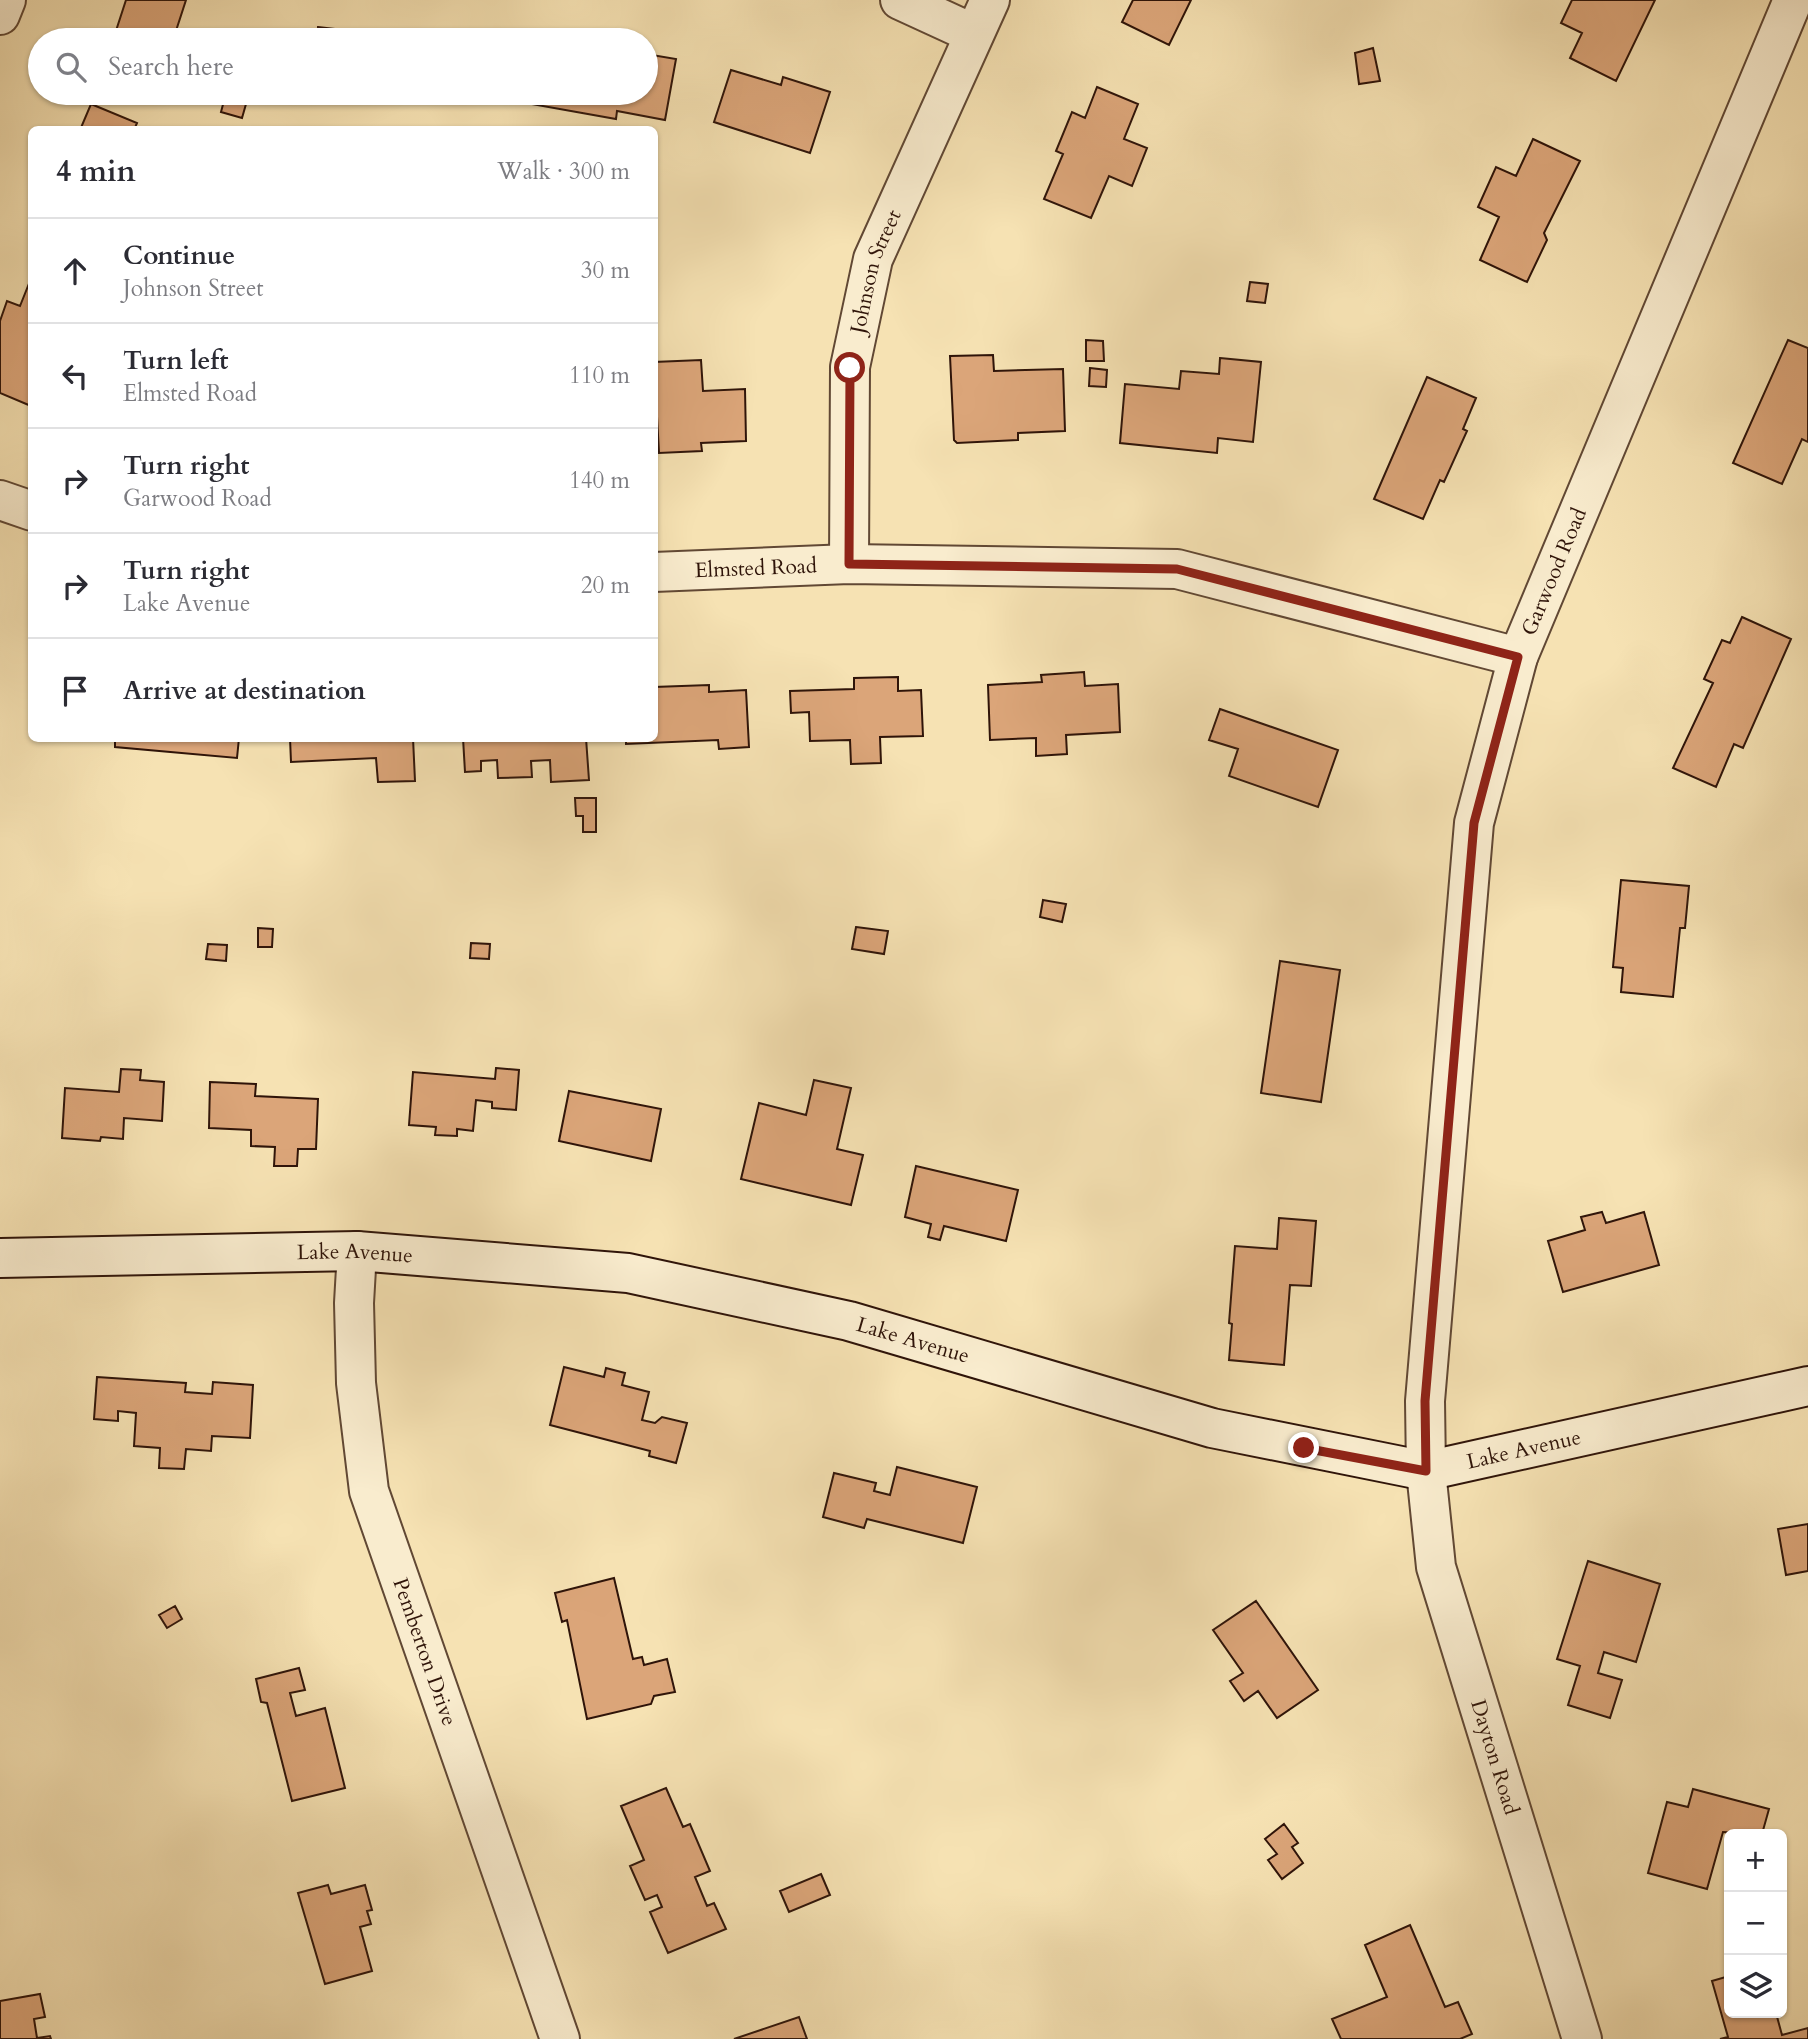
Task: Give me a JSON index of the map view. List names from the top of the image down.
{
  "streets": {
    "street": [
      "Johnson Street",
      "Elmsted Road",
      "Garwood Road",
      "Lake Avenue",
      "Pemberton Drive",
      "Dayton Road"
    ]
  },
  "crossings": [
    ["Johnson Street", "Elmsted Road"],
    ["Elmsted Road", "Garwood Road"],
    ["Garwood Road", "Lake Avenue"],
    ["Garwood Road", "Dayton Road"],
    ["Lake Avenue", "Pemberton Drive"],
    ["Lake Avenue", "Dayton Road"]
  ],
  "page": {
    "search": "Search here",
    "heading": ["4 min", "Walk · 300 m"],
    "list": [
      ["Continue", "Johnson Street", "30 m"],
      ["Turn left", "Elmsted Road", "110 m"],
      ["Turn right", "Garwood Road", "140 m"],
      ["Turn right", "Lake Avenue", "20 m"],
      "Arrive at destination"
    ],
    "map_buttons": ["+", "−"]
  }
}
